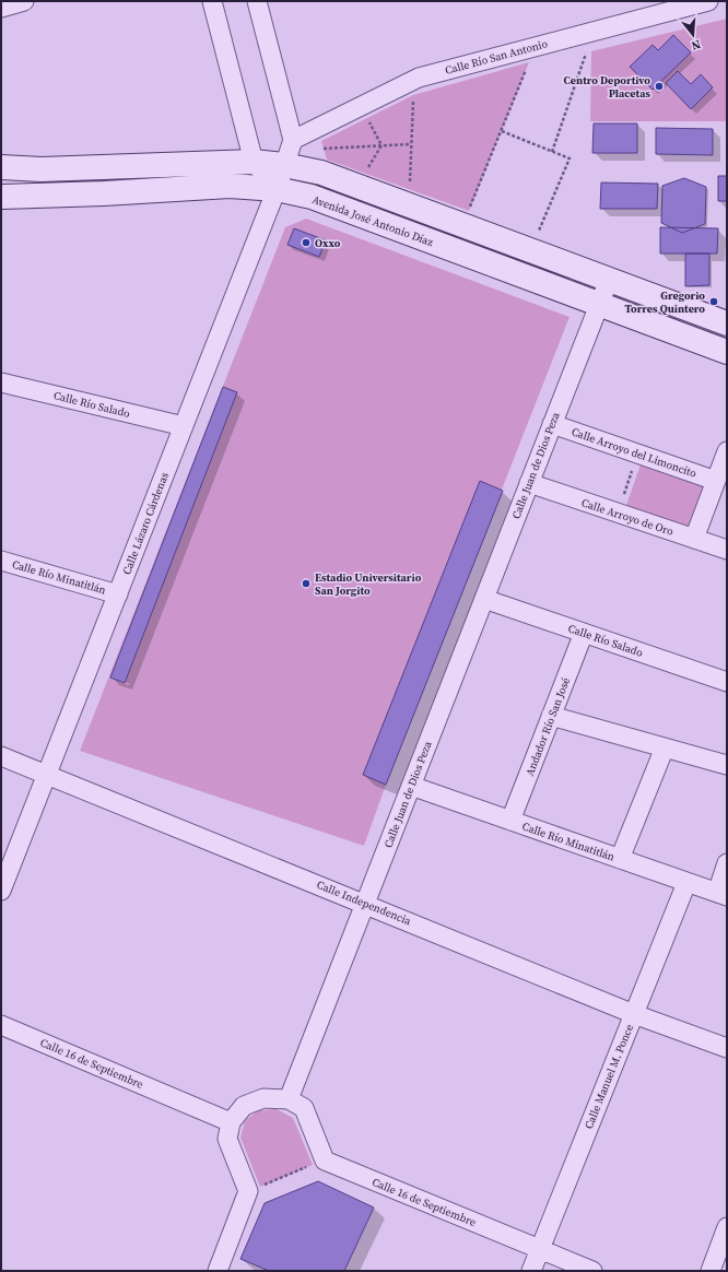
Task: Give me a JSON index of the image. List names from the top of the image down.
{
  "streets": {
    "street": [
      "Calle Río San Antonio",
      "Avenida José Antonio Díaz",
      "Calle Río Salado",
      "Calle Arroyo del Limoncito",
      "Calle Juan de Dios Peza",
      "Calle Arroyo de Oro",
      "Calle Lázaro Cárdenas",
      "Calle Río Minatitlán",
      "Andador Río San José",
      "Calle Independencia",
      "Calle 16 de Septiembre",
      "Calle Manuel M. Ponce"
    ]
  },
  "crossings": [
    ["Calle Río San Antonio", "Calle Lázaro Cárdenas"],
    ["Avenida José Antonio Díaz", "Calle Juan de Dios Peza"],
    ["Avenida José Antonio Díaz", "Calle Lázaro Cárdenas"],
    ["Calle Río Salado", "Calle Juan de Dios Peza"],
    ["Calle Río Salado", "Calle Lázaro Cárdenas"],
    ["Calle Río Salado", "Andador Río San José"],
    ["Calle Arroyo del Limoncito", "Calle Juan de Dios Peza"],
    ["Calle Juan de Dios Peza", "Calle Arroyo de Oro"],
    ["Calle Juan de Dios Peza", "Calle Río Minatitlán"],
    ["Calle Juan de Dios Peza", "Calle Independencia"],
    ["Calle Juan de Dios Peza", "Calle 16 de Septiembre"],
    ["Calle Lázaro Cárdenas", "Calle Río Minatitlán"],
    ["Calle Lázaro Cárdenas", "Calle Independencia"],
    ["Calle Río Minatitlán", "Andador Río San José"],
    ["Calle Río Minatitlán", "Calle Manuel M. Ponce"],
    ["Calle Independencia", "Calle Manuel M. Ponce"],
    ["Calle 16 de Septiembre", "Calle Manuel M. Ponce"]
  ],
  "places": [
    "Centro Deportivo Placetas",
    "Oxxo",
    "Gregorio Torres Quintero",
    "Estadio Universitario San Jorgito"
  ],
  "north": "bottom"
}
